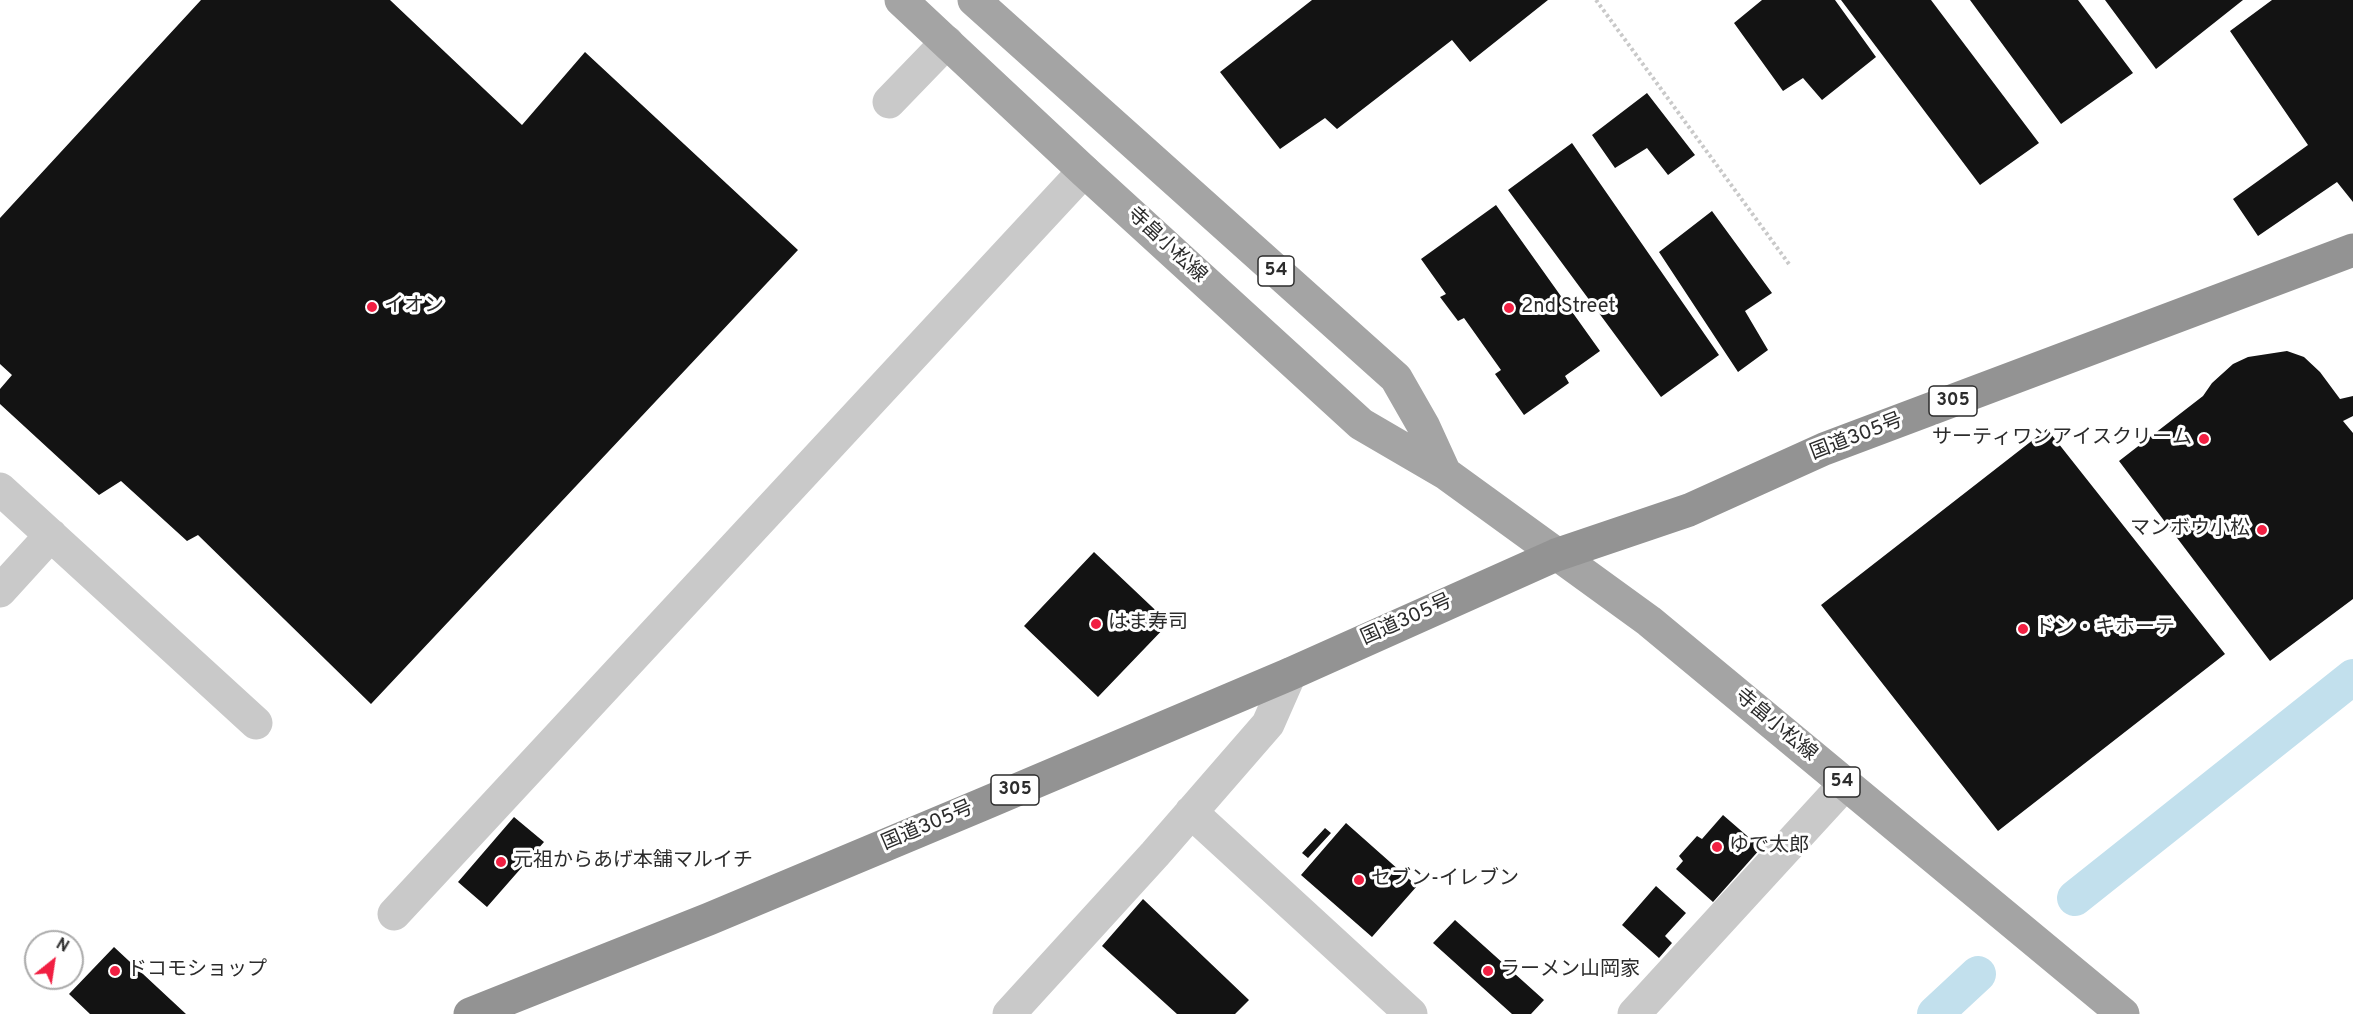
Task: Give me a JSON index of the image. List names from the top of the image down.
{
  "streets": {
    "highway": ["305", "国道305号"],
    "main road": ["寺畠小松線", "54"]
  },
  "crossings": [
    ["寺畠小松線", "54"],
    ["寺畠小松線", "国道305号"]
  ],
  "places": [
    "イオン",
    "2nd Street",
    "サーティワンアイスクリーム",
    "マンボウ小松",
    "はま寿司",
    "ドン・キホーテ",
    "ゆで太郎",
    "元祖からあげ本舗マルイチ",
    "セブン-イレブン",
    "ドコモショップ",
    "ラーメン山岡家"
  ],
  "north": "top right"
}
